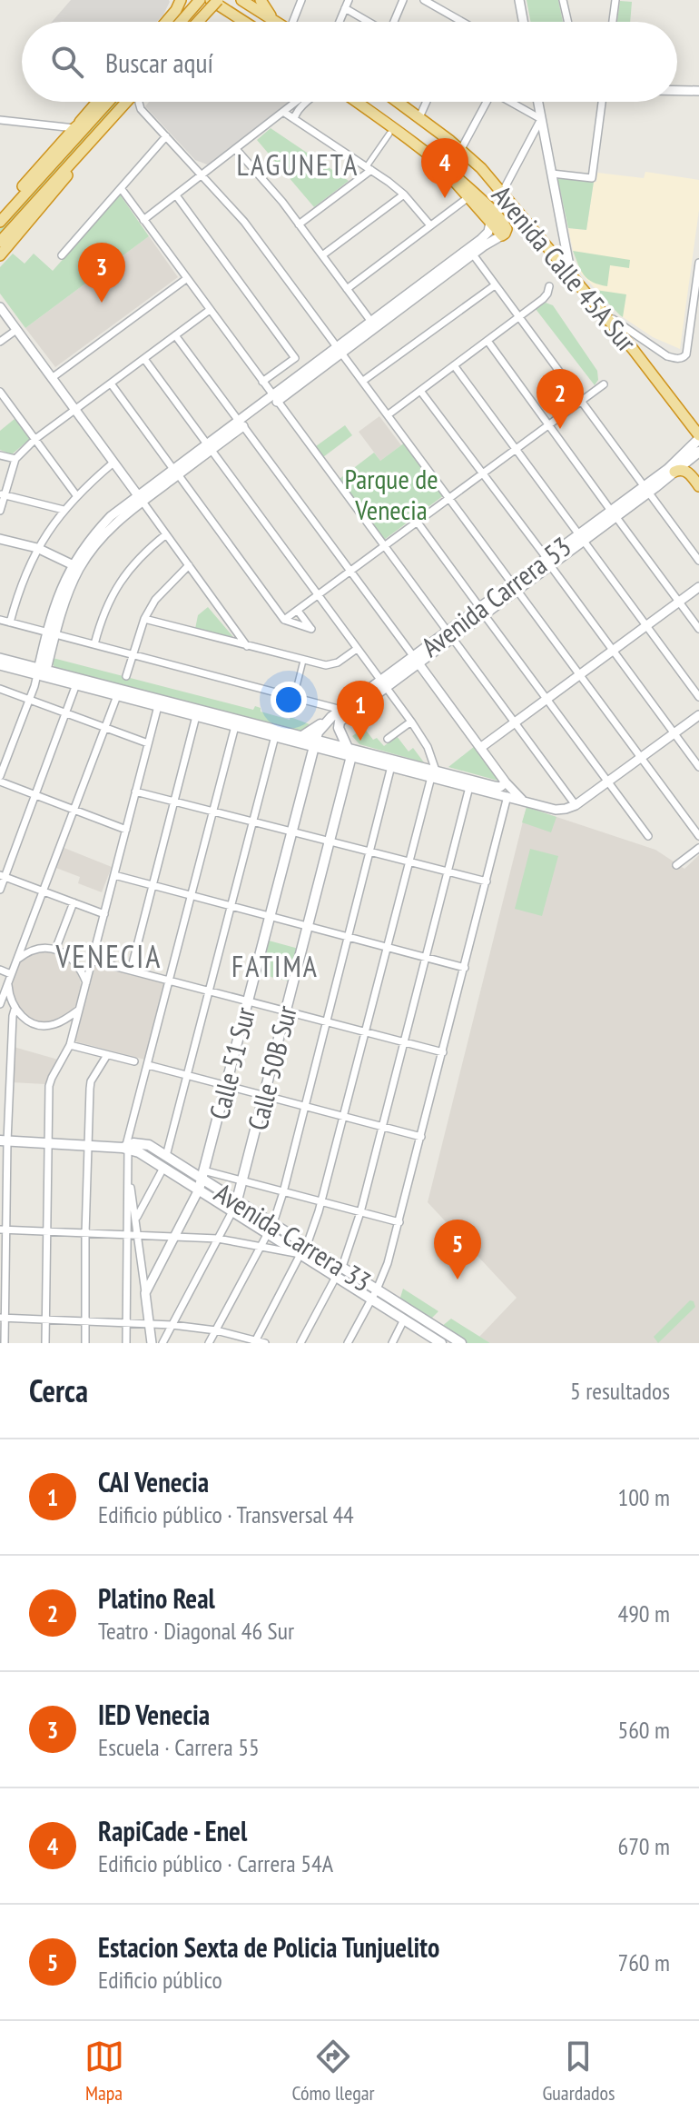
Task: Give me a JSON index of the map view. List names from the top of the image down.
{
  "streets": {
    "highway": ["Avenida Calle 45A Sur"],
    "main road": [
      "Avenida Carrera 53",
      "Calle 51 Sur",
      "Calle 50B Sur",
      "Avenida Carrera 33"
    ]
  },
  "crossings": [
    ["Avenida Carrera 53", "Calle 51 Sur"],
    ["Avenida Carrera 53", "Calle 50B Sur"],
    ["Calle 51 Sur", "Avenida Carrera 33"],
    ["Calle 50B Sur", "Avenida Carrera 33"]
  ],
  "districts": ["LAGUNETA", "VENECIA", "FATIMA"],
  "parks": ["Parque de Venecia"],
  "page": {
    "search": "Buscar aquí",
    "pins": [
      "4",
      "3",
      "2",
      "1",
      "5"
    ],
    "heading": ["Cerca", "5 resultados"],
    "list": [
      {
        "mark": "1",
        "name": "CAI Venecia",
        "note": "Edificio público · Transversal 44",
        "value": "100 m"
      },
      {
        "mark": "2",
        "name": "Platino Real",
        "note": "Teatro · Diagonal 46 Sur",
        "value": "490 m"
      },
      {
        "mark": "3",
        "name": "IED Venecia",
        "note": "Escuela · Carrera 55",
        "value": "560 m"
      },
      {
        "mark": "4",
        "name": "RapiCade - Enel",
        "note": "Edificio público · Carrera 54A",
        "value": "670 m"
      },
      {
        "mark": "5",
        "name": "Estacion Sexta de Policia Tunjuelito",
        "note": "Edificio público",
        "value": "760 m"
      }
    ],
    "nav": ["Mapa", "Cómo llegar", "Guardados"]
  }
}
